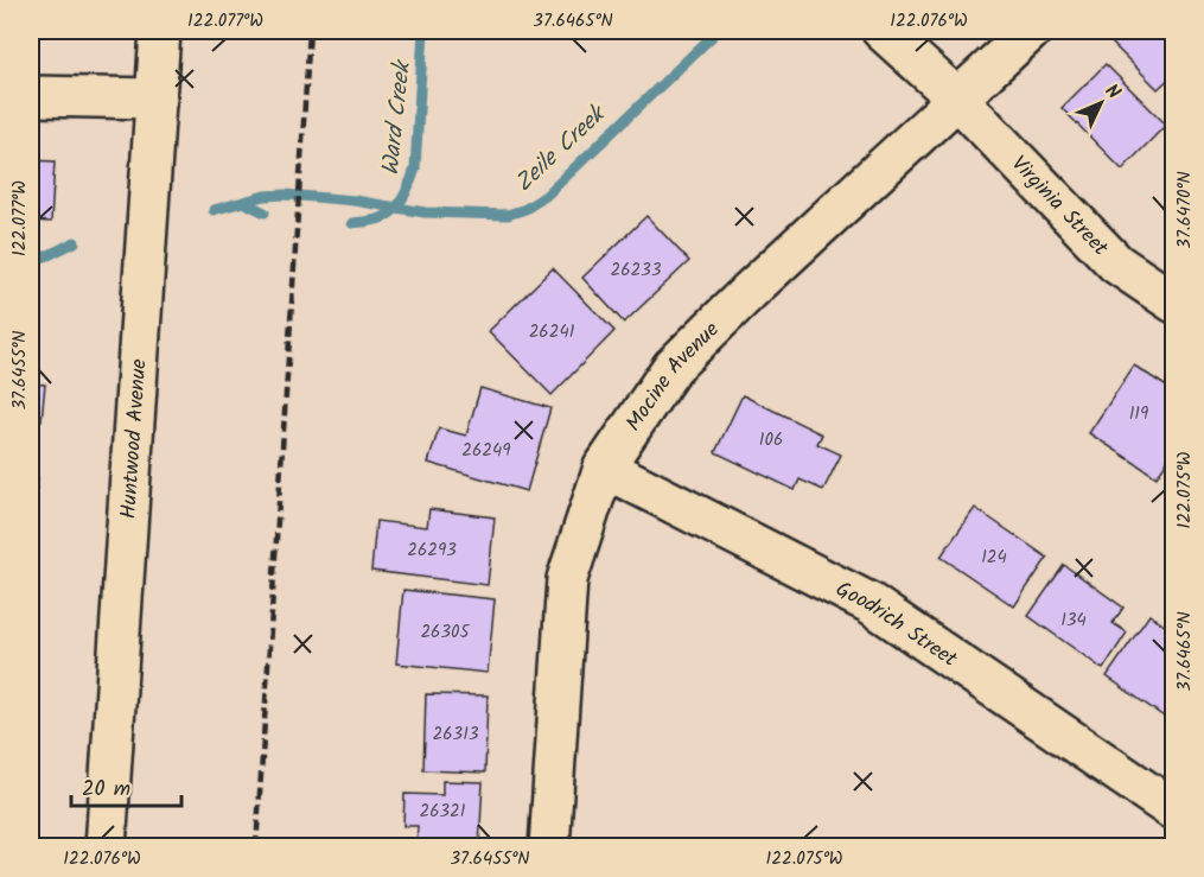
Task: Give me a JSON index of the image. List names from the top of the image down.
{
  "streets": {
    "street": [
      "Virginia Street",
      "Mocine Avenue",
      "Huntwood Avenue",
      "Goodrich Street"
    ]
  },
  "crossings": [
    ["Virginia Street", "Mocine Avenue"],
    ["Mocine Avenue", "Goodrich Street"]
  ],
  "water": ["Ward Creek", "Zeile Creek"],
  "house_numbers": [
    "26233",
    "26241",
    "119",
    "106",
    "26249",
    "26293",
    "124",
    "134",
    "26305",
    "26313",
    "26321"
  ],
  "scale_bar": "20 m",
  "north": "top right",
  "coordinates": [
    "122.077°W",
    "37.6465°N",
    "122.076°W",
    "37.6470°N",
    "37.6455°N",
    "122.075°W"
  ]
}
